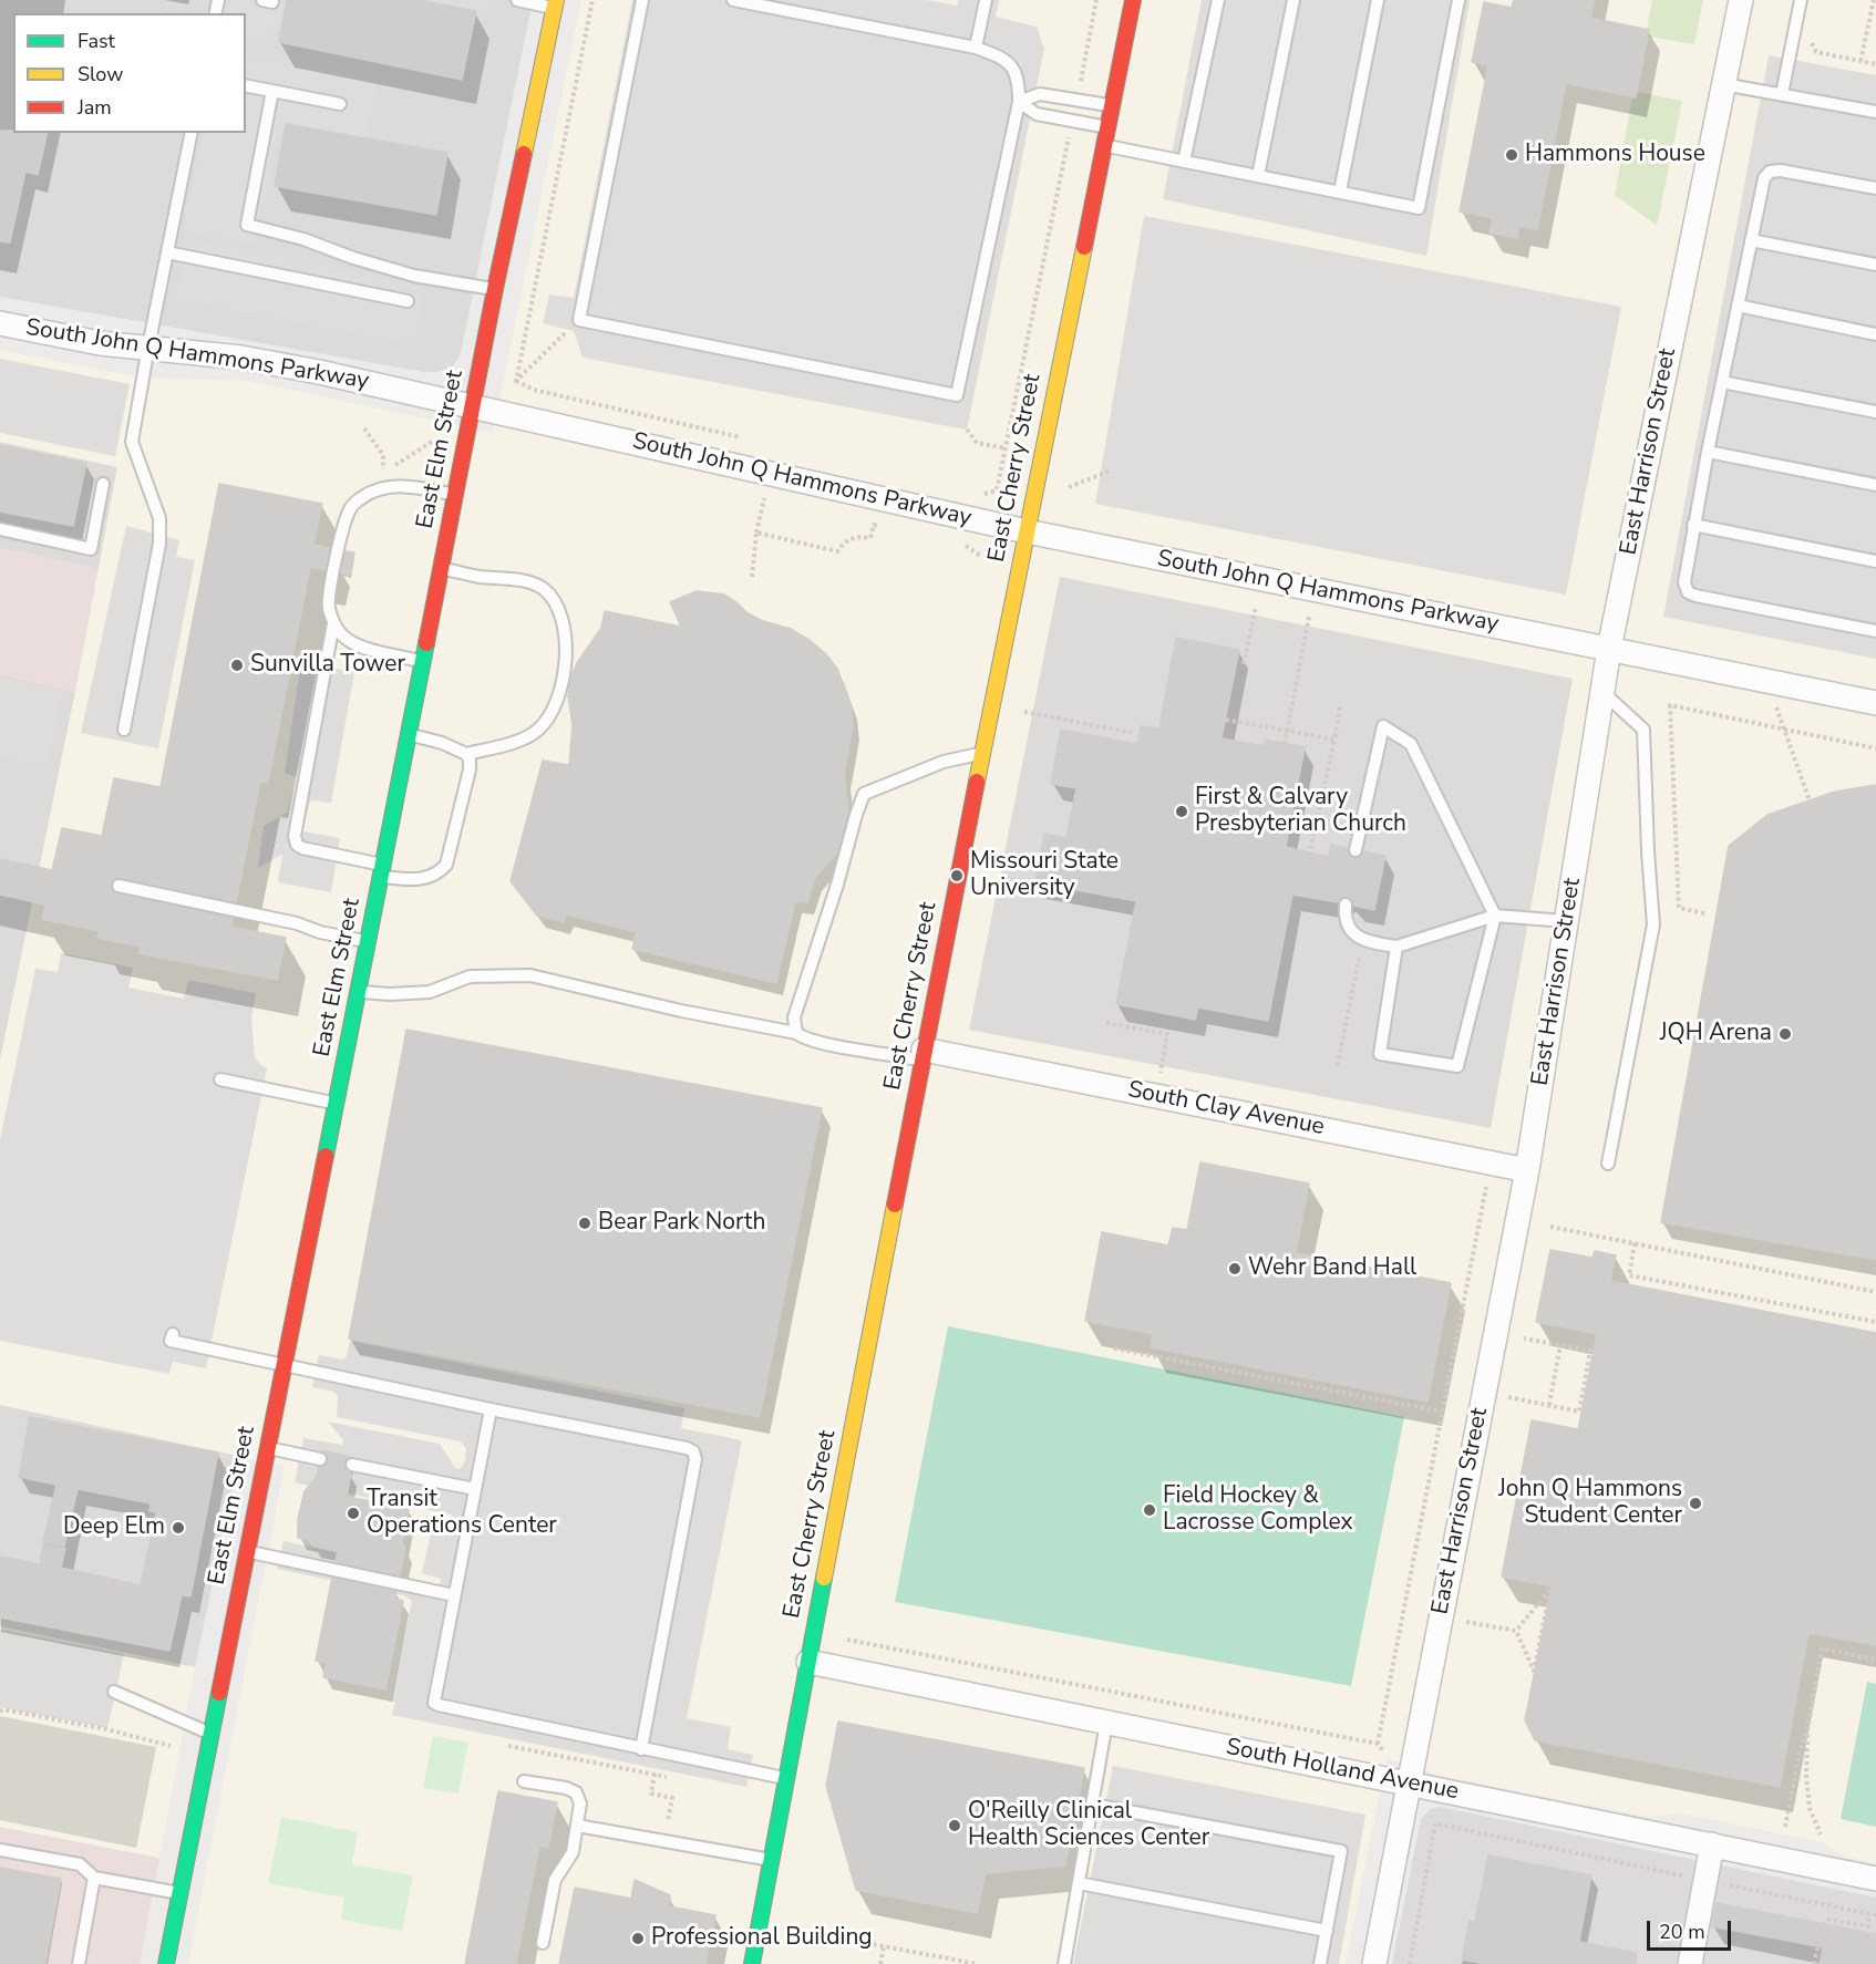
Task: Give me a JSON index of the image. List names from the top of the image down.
{
  "streets": {
    "street": [
      "South John Q Hammons Parkway",
      "East Elm Street",
      "East Harrison Street",
      "East Cherry Street",
      "South Clay Avenue",
      "South Holland Avenue"
    ]
  },
  "crossings": [
    ["South John Q Hammons Parkway", "East Elm Street"],
    ["South John Q Hammons Parkway", "East Harrison Street"],
    ["South John Q Hammons Parkway", "East Cherry Street"],
    ["East Harrison Street", "South Clay Avenue"],
    ["East Harrison Street", "South Holland Avenue"],
    ["East Cherry Street", "South Clay Avenue"],
    ["East Cherry Street", "South Holland Avenue"]
  ],
  "places": [
    "Hammons House",
    "Sunvilla Tower",
    "First & Calvary Presbyterian Church",
    "Missouri State University",
    "JQH Arena",
    "Bear Park North",
    "Wehr Band Hall",
    "John Q Hammons Student Center",
    "Field Hockey & Lacrosse Complex",
    "Transit Operations Center",
    "Deep Elm",
    "O'Reilly Clinical Health Sciences Center",
    "Professional Building"
  ],
  "legend": ["Fast", "Slow", "Jam"],
  "scale_bar": "20 m"
}
